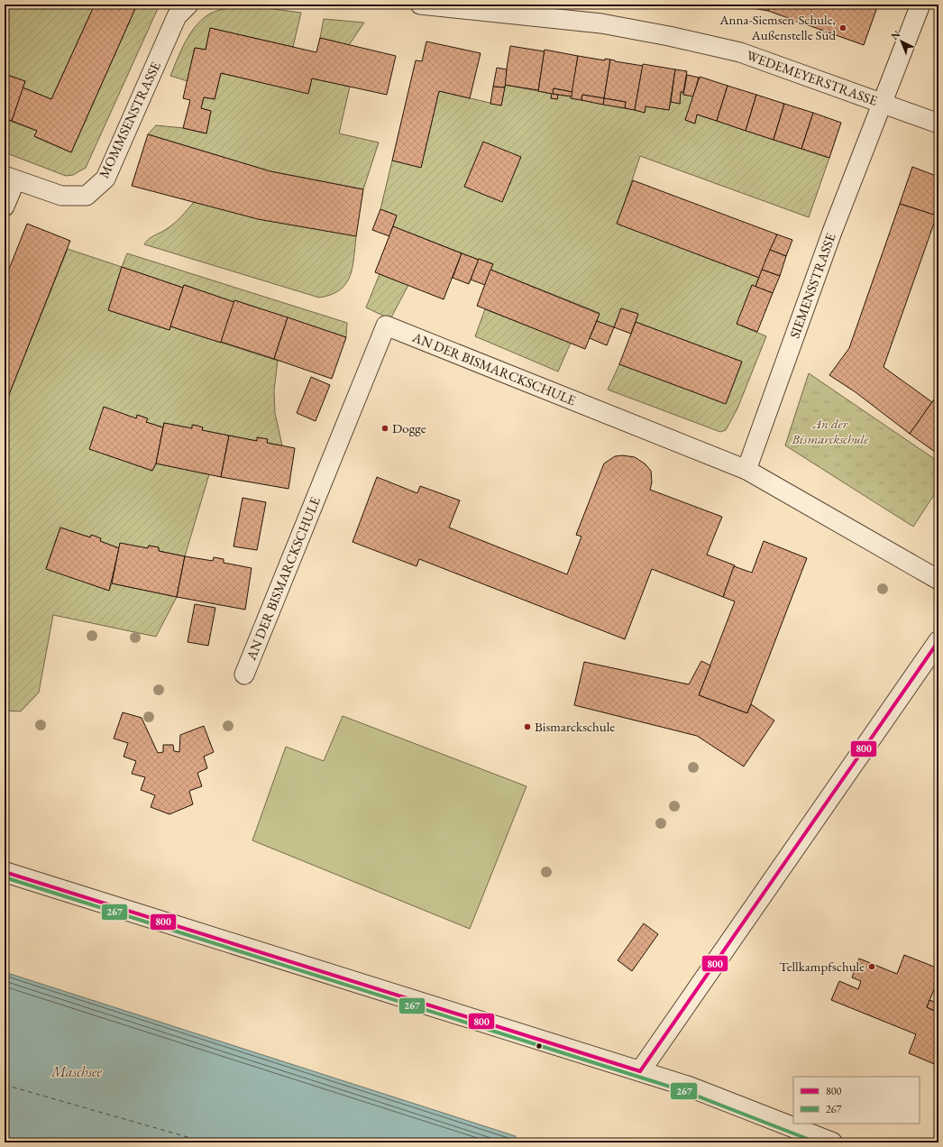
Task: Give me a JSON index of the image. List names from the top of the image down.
{
  "streets": {
    "street": [
      "WEDEMEYERSTRASSE",
      "MOMMSENSTRASSE",
      "SIEMENSSTRASSE",
      "AN DER BISMARCKSCHULE"
    ]
  },
  "crossings": [
    ["WEDEMEYERSTRASSE", "SIEMENSSTRASSE"],
    ["SIEMENSSTRASSE", "AN DER BISMARCKSCHULE"]
  ],
  "water": ["Maschsee"],
  "parks": ["An der Bismarckschule"],
  "places": [
    "Anna-Siemsen-Schule, Außenstelle Süd",
    "Dogge",
    "Bismarckschule",
    "Tellkampfschule"
  ],
  "lines": ["transit line 800", "transit line 267"],
  "legend": ["800", "267"],
  "north": "top left"
}
